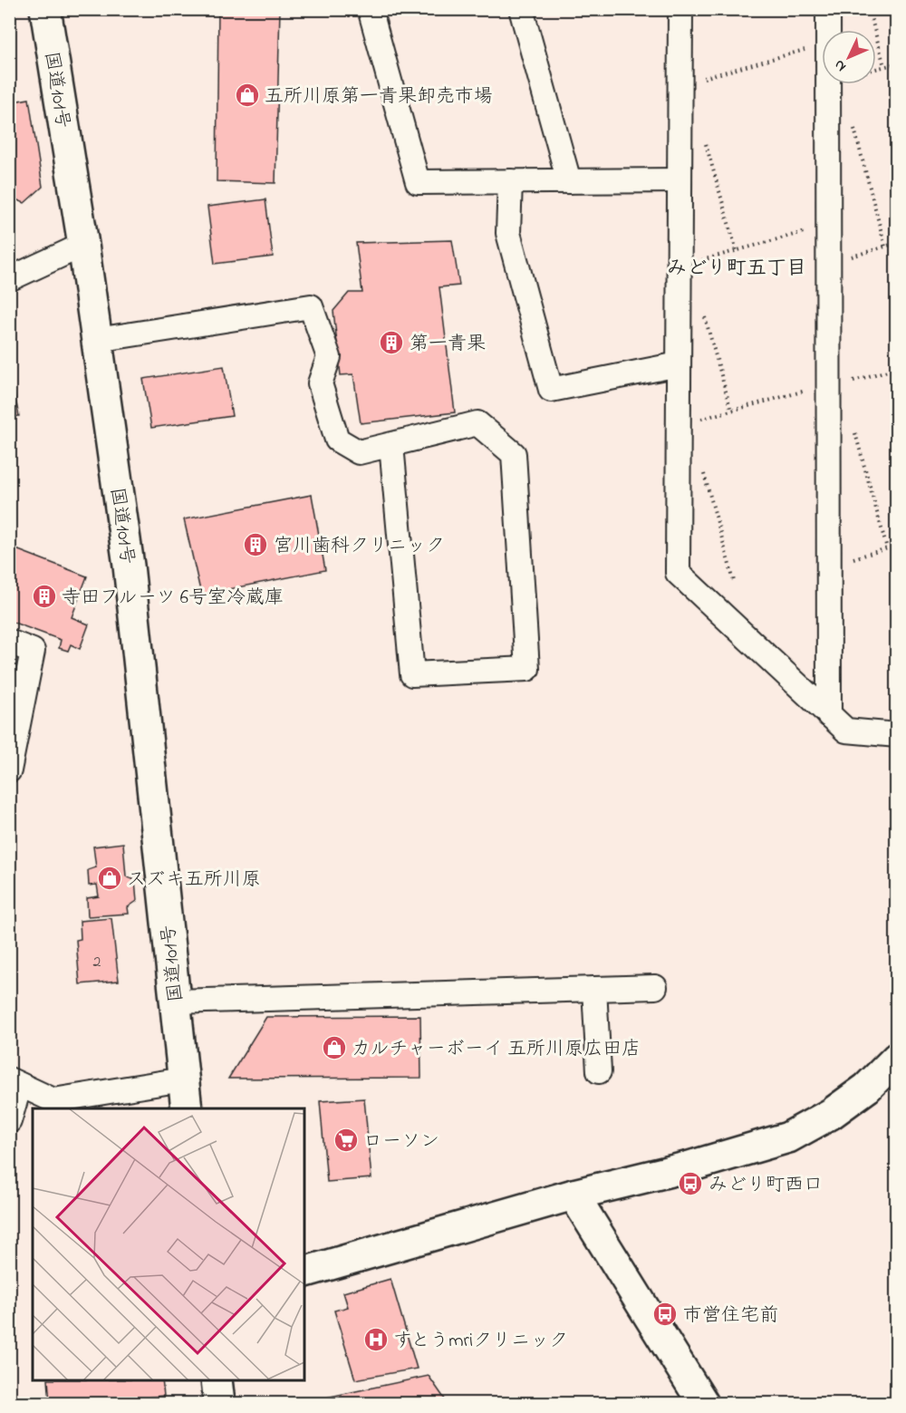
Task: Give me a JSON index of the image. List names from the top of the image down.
{
  "streets": {
    "main road": ["国道101号"]
  },
  "districts": ["みどり町五丁目"],
  "places": {
    "shop": ["五所川原第一青果卸売市場", "スズキ五所川原", "カルチャーボーイ 五所川原広田店"],
    "building": ["第一青果", "宮川歯科クリニック", "寺田フルーツ 6号室冷蔵庫"],
    "supermarket": ["ローソン"],
    "bus stop": ["みどり町西口", "市営住宅前"],
    "hospital": ["すとうmriクリニック"]
  },
  "house_numbers": ["2"],
  "north": "bottom left"
}
